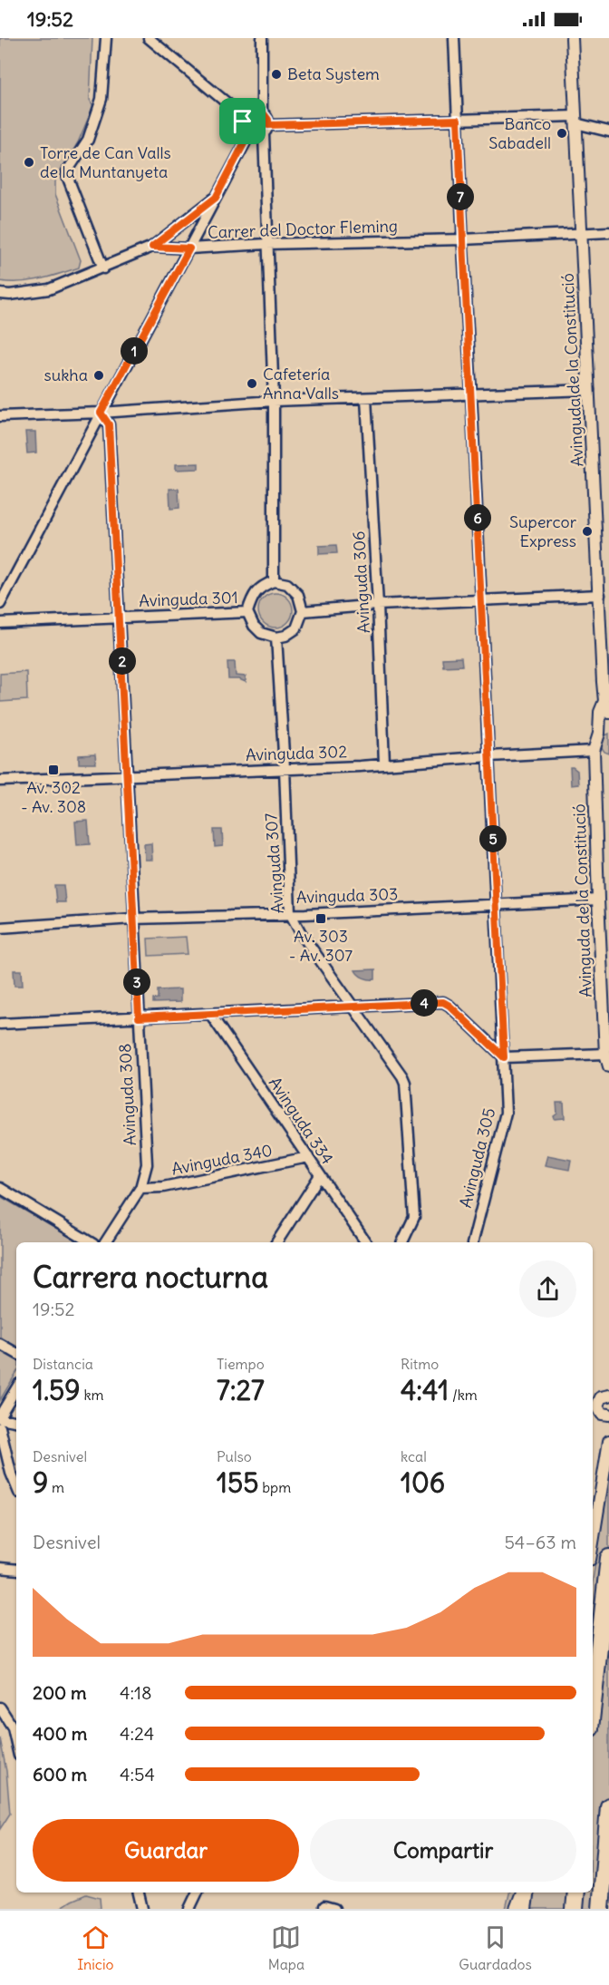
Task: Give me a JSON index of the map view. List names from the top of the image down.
{
  "streets": {
    "street": [
      "Carrer del Doctor Fleming",
      "Avinguda de la Constitució",
      "Avinguda 306",
      "Avinguda 301",
      "Avinguda 302",
      "Avinguda 307",
      "Avinguda 303",
      "Avinguda 308",
      "Avinguda 334",
      "Avinguda 305",
      "Avinguda 340"
    ]
  },
  "crossings": [
    ["Carrer del Doctor Fleming", "Avinguda de la Constitució"],
    ["Carrer del Doctor Fleming", "Avinguda 305"],
    ["Avinguda de la Constitució", "Avinguda 302"],
    ["Avinguda de la Constitució", "Avinguda 303"],
    ["Avinguda 306", "Avinguda 302"],
    ["Avinguda 301", "Avinguda 307"],
    ["Avinguda 301", "Avinguda 308"],
    ["Avinguda 302", "Avinguda 307"],
    ["Avinguda 302", "Avinguda 308"],
    ["Avinguda 302", "Avinguda 305"],
    ["Avinguda 307", "Avinguda 303"],
    ["Avinguda 303", "Avinguda 308"],
    ["Avinguda 303", "Avinguda 305"],
    ["Avinguda 308", "Avinguda 340"],
    ["Avinguda 334", "Avinguda 340"]
  ],
  "places": {
    "other": [
      "Beta System",
      "Banco Sabadell",
      "Torre de Can Valls de la Muntanyeta",
      "sukha",
      "Cafetería Anna Valls",
      "Supercor Express"
    ],
    "transit": ["Av. 302 - Av. 308", "Av. 303 - Av. 307"]
  },
  "page": {
    "status": "19:52",
    "pins": [
      "7",
      "1",
      "6",
      "2",
      "5",
      "3",
      "4"
    ],
    "heading": ["Carrera nocturna", "19:52"],
    "stats": [
      ["Distancia", "1.59 km"],
      ["Tiempo", "7:27"],
      ["Ritmo", "4:41 /km"],
      ["Desnivel", "9 m"],
      ["Pulso", "155 bpm"],
      ["kcal", "106"]
    ],
    "chart": ["Desnivel", "54–63 m"],
    "list": [
      {
        "name": "200 m",
        "note": "4:18"
      },
      {
        "name": "400 m",
        "note": "4:24"
      },
      {
        "name": "600 m",
        "note": "4:54"
      }
    ],
    "buttons": ["Guardar", "Compartir"],
    "tabs": ["Inicio", "Mapa", "Guardados"]
  }
}
